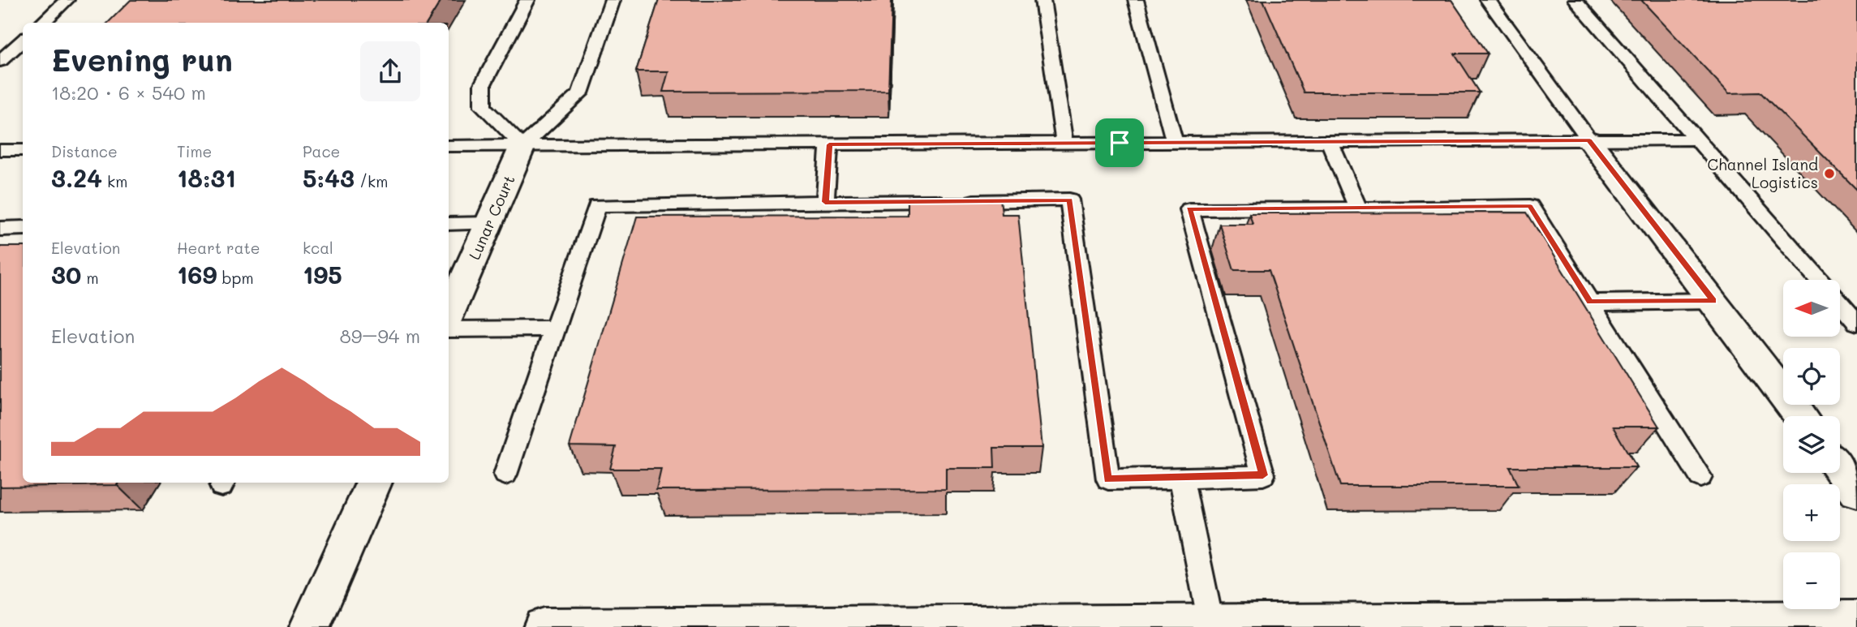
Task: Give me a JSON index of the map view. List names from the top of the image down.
{
  "streets": {
    "street": ["Lunar Court"]
  },
  "places": ["Channel Island Logistics"],
  "north": "left",
  "page": {
    "heading": ["Evening run", "18:20 · 6 × 540 m"],
    "stats": [
      ["Distance", "3.24 km"],
      ["Time", "18:31"],
      ["Pace", "5:43 /km"],
      ["Elevation", "30 m"],
      ["Heart rate", "169 bpm"],
      ["kcal", "195"]
    ],
    "map_buttons": ["+", "−"],
    "chart": ["Elevation", "89–94 m"]
  }
}
